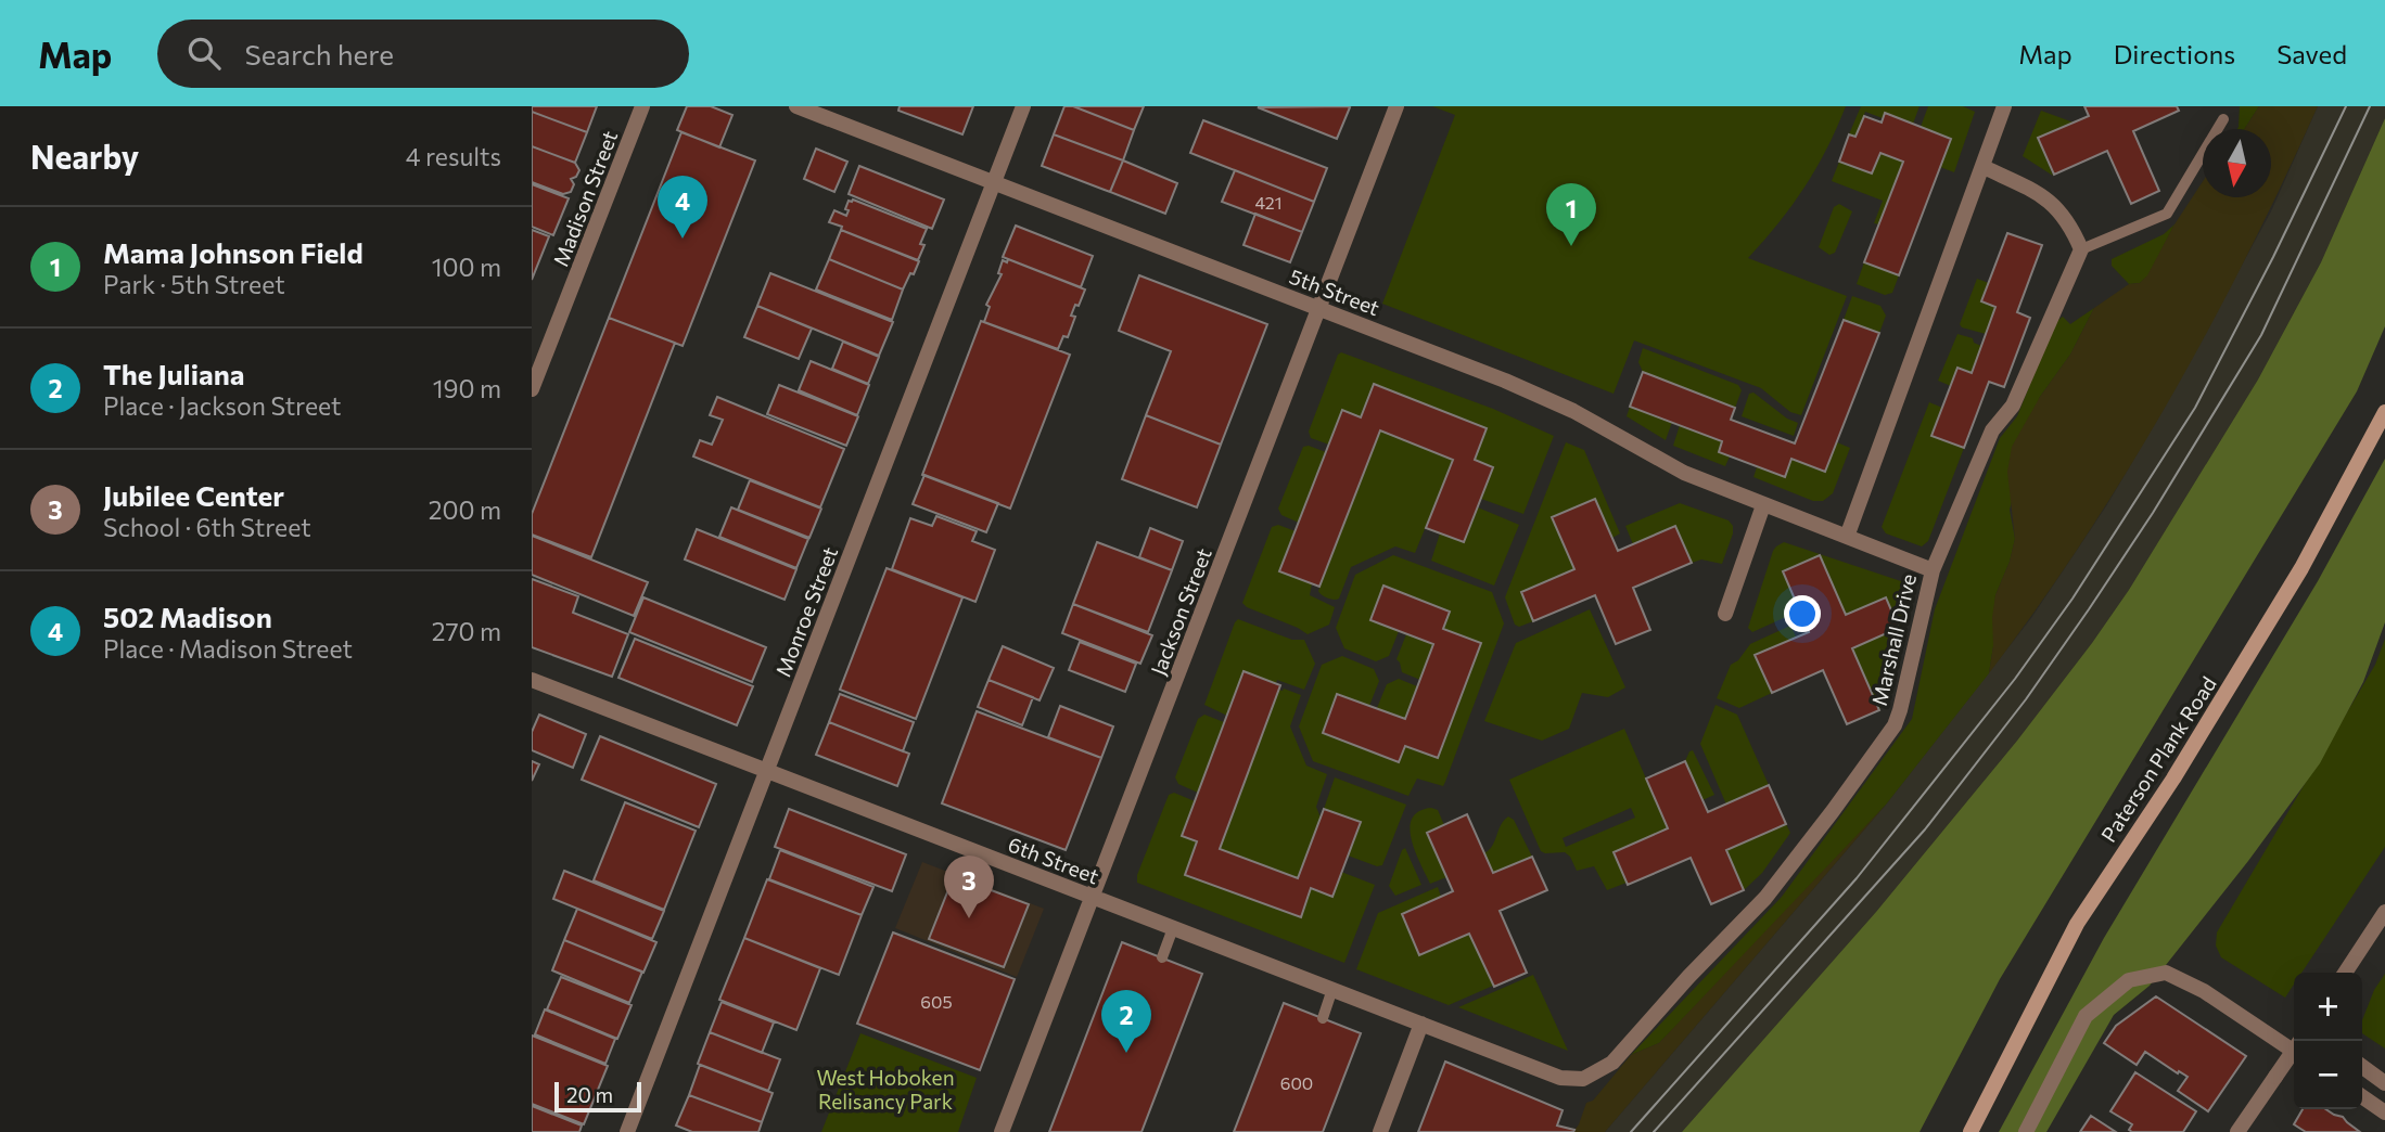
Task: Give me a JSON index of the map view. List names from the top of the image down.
{
  "streets": {
    "main road": ["Paterson Plank Road"],
    "street": [
      "Madison Street",
      "5th Street",
      "Monroe Street",
      "Jackson Street",
      "Marshall Drive",
      "6th Street"
    ]
  },
  "crossings": [
    ["5th Street", "Monroe Street"],
    ["5th Street", "Jackson Street"],
    ["5th Street", "Marshall Drive"],
    ["Monroe Street", "6th Street"],
    ["Jackson Street", "6th Street"],
    ["Marshall Drive", "6th Street"]
  ],
  "parks": ["West Hoboken Relisancy Park"],
  "house_numbers": ["421", "605", "600"],
  "scale_bar": "20 m",
  "north": "bottom",
  "page": {
    "header": "Map",
    "search": "Search here",
    "nav": ["Map", "Directions", "Saved"],
    "heading": ["Nearby", "4 results"],
    "pins": [
      "4",
      "1",
      "3",
      "2"
    ],
    "list": [
      {
        "mark": "1",
        "name": "Mama Johnson Field",
        "note": "Park · 5th Street",
        "value": "100 m"
      },
      {
        "mark": "2",
        "name": "The Juliana",
        "note": "Place · Jackson Street",
        "value": "190 m"
      },
      {
        "mark": "3",
        "name": "Jubilee Center",
        "note": "School · 6th Street",
        "value": "200 m"
      },
      {
        "mark": "4",
        "name": "502 Madison",
        "note": "Place · Madison Street",
        "value": "270 m"
      }
    ],
    "map_buttons": ["+", "−"],
    "scale": "20 m"
  }
}
